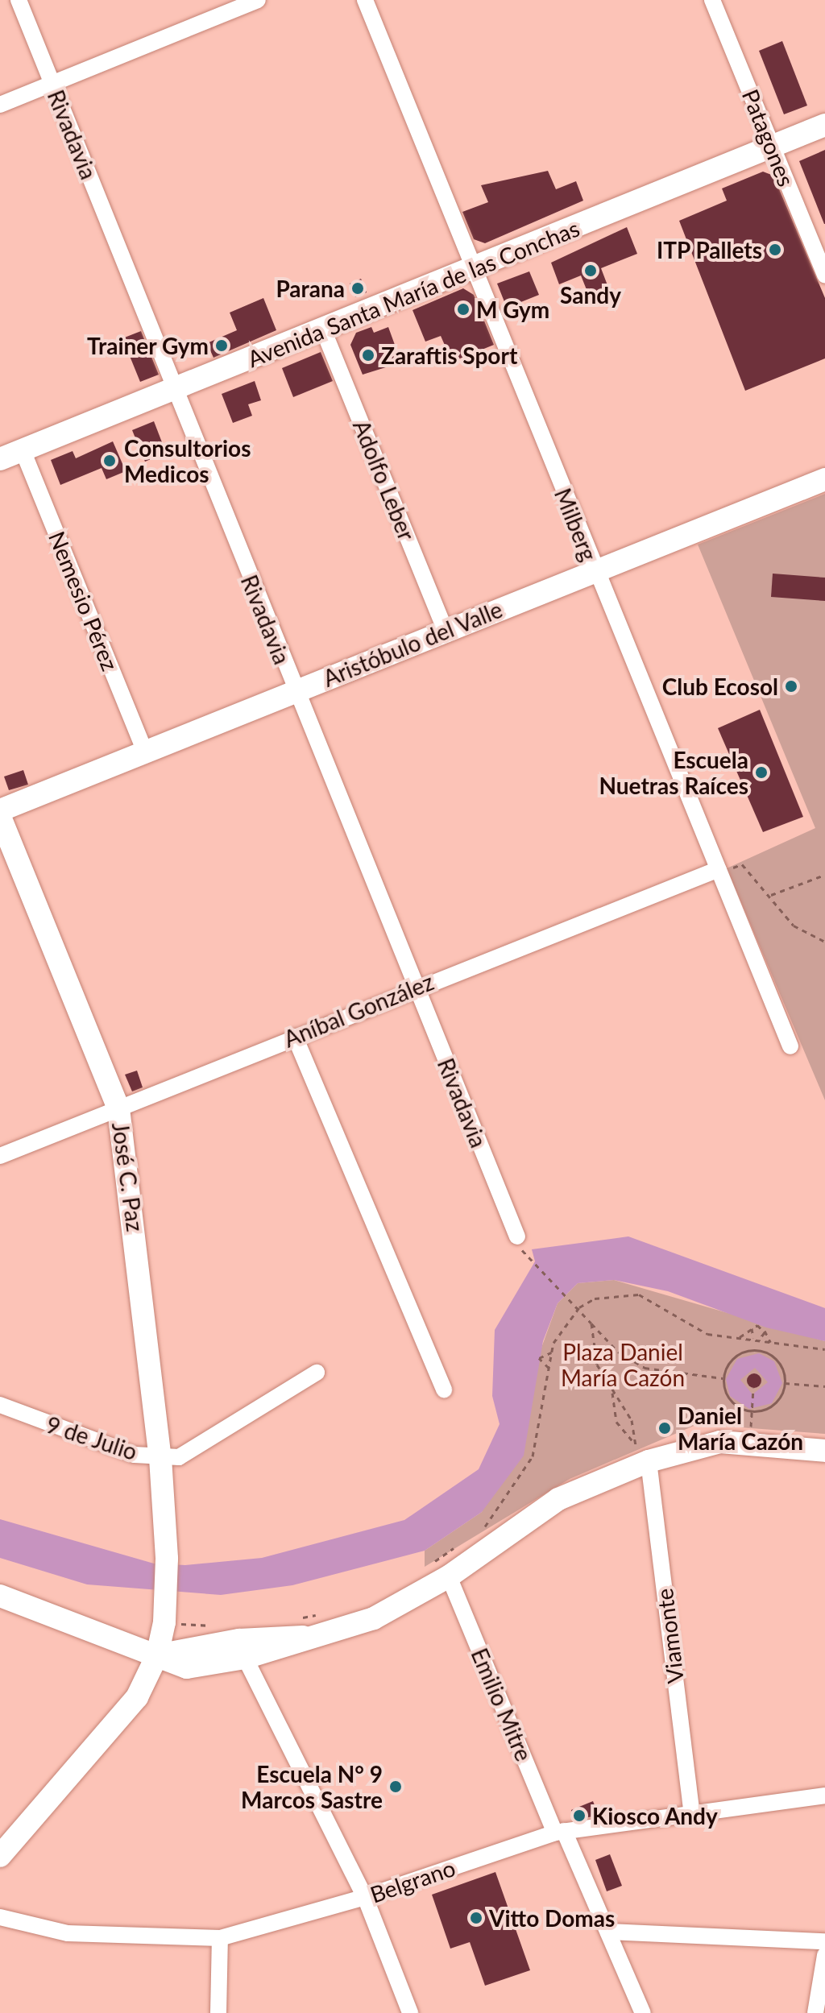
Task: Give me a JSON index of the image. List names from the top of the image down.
{
  "streets": {
    "main road": ["Avenida Santa María de las Conchas", "Aristóbulo del Valle", "José C. Paz"],
    "street": [
      "Rivadavia",
      "Patagones",
      "Adolfo Leber",
      "Milberg",
      "Nemesio Pérez",
      "Aníbal González",
      "9 de Julio",
      "Viamonte",
      "Emilio Mitre",
      "Belgrano"
    ]
  },
  "crossings": [
    ["Rivadavia", "Avenida Santa María de las Conchas"],
    ["Rivadavia", "Aristóbulo del Valle"],
    ["Rivadavia", "Aníbal González"],
    ["Patagones", "Avenida Santa María de las Conchas"],
    ["Avenida Santa María de las Conchas", "Adolfo Leber"],
    ["Avenida Santa María de las Conchas", "Milberg"],
    ["Avenida Santa María de las Conchas", "Nemesio Pérez"],
    ["Adolfo Leber", "Aristóbulo del Valle"],
    ["Milberg", "Aristóbulo del Valle"],
    ["Milberg", "Aníbal González"],
    ["Nemesio Pérez", "Aristóbulo del Valle"],
    ["Aníbal González", "José C. Paz"],
    ["José C. Paz", "9 de Julio"],
    ["Viamonte", "Belgrano"],
    ["Emilio Mitre", "Belgrano"]
  ],
  "parks": ["Plaza Daniel María Cazón"],
  "places": [
    "ITP Pallets",
    "Sandy",
    "Parana",
    "M Gym",
    "Trainer Gym",
    "Zaraftis Sport",
    "Consultorios Medicos",
    "Club Ecosol",
    "Escuela Nuetras Raíces",
    "Daniel María Cazón",
    "Escuela N° 9 Marcos Sastre",
    "Kiosco Andy",
    "Vitto Domas"
  ]
}
